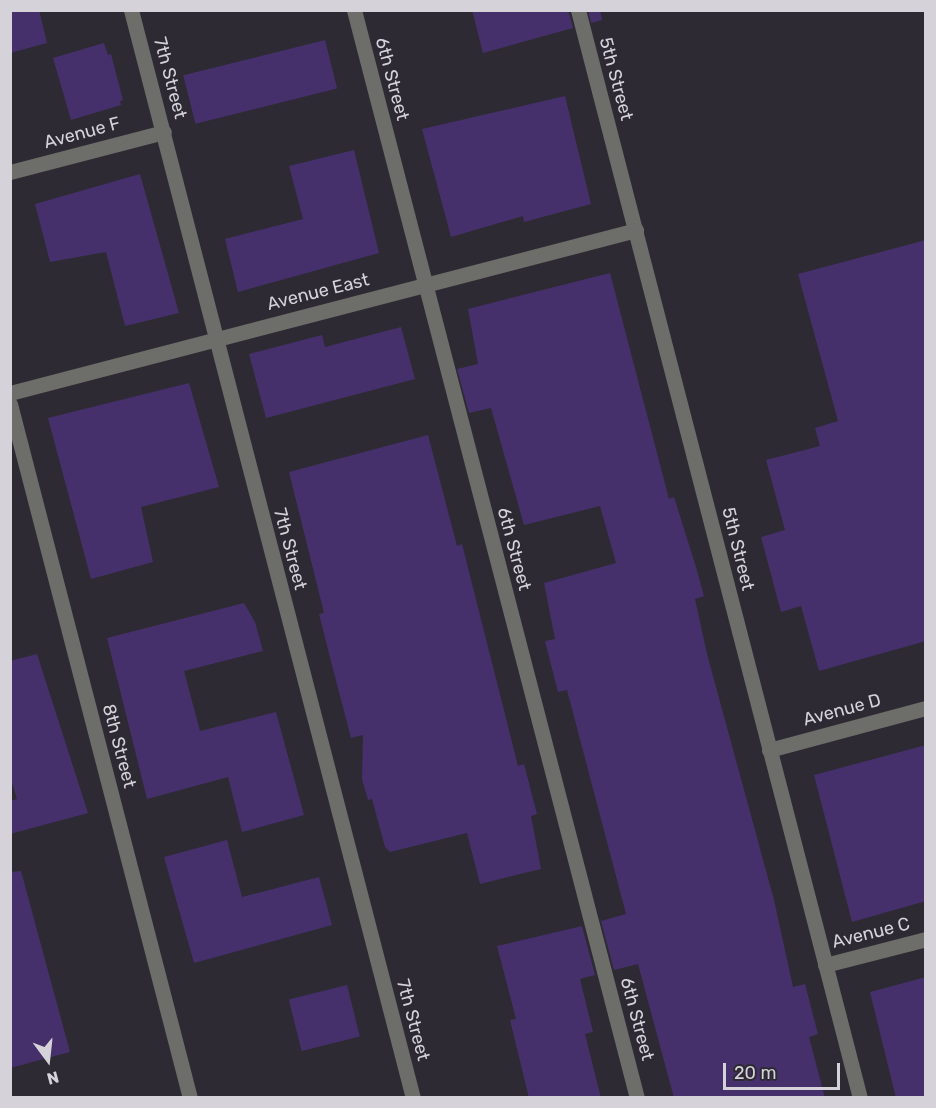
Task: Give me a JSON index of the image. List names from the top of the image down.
{
  "streets": {
    "lane": [
      "7th Street",
      "6th Street",
      "5th Street",
      "Avenue F",
      "Avenue East",
      "Avenue D",
      "8th Street",
      "Avenue C"
    ]
  },
  "crossings": [
    ["7th Street", "Avenue F"],
    ["7th Street", "Avenue East"],
    ["6th Street", "Avenue East"],
    ["5th Street", "Avenue East"],
    ["5th Street", "Avenue D"],
    ["5th Street", "Avenue C"]
  ],
  "scale_bar": "20 m",
  "north": "bottom"
}
